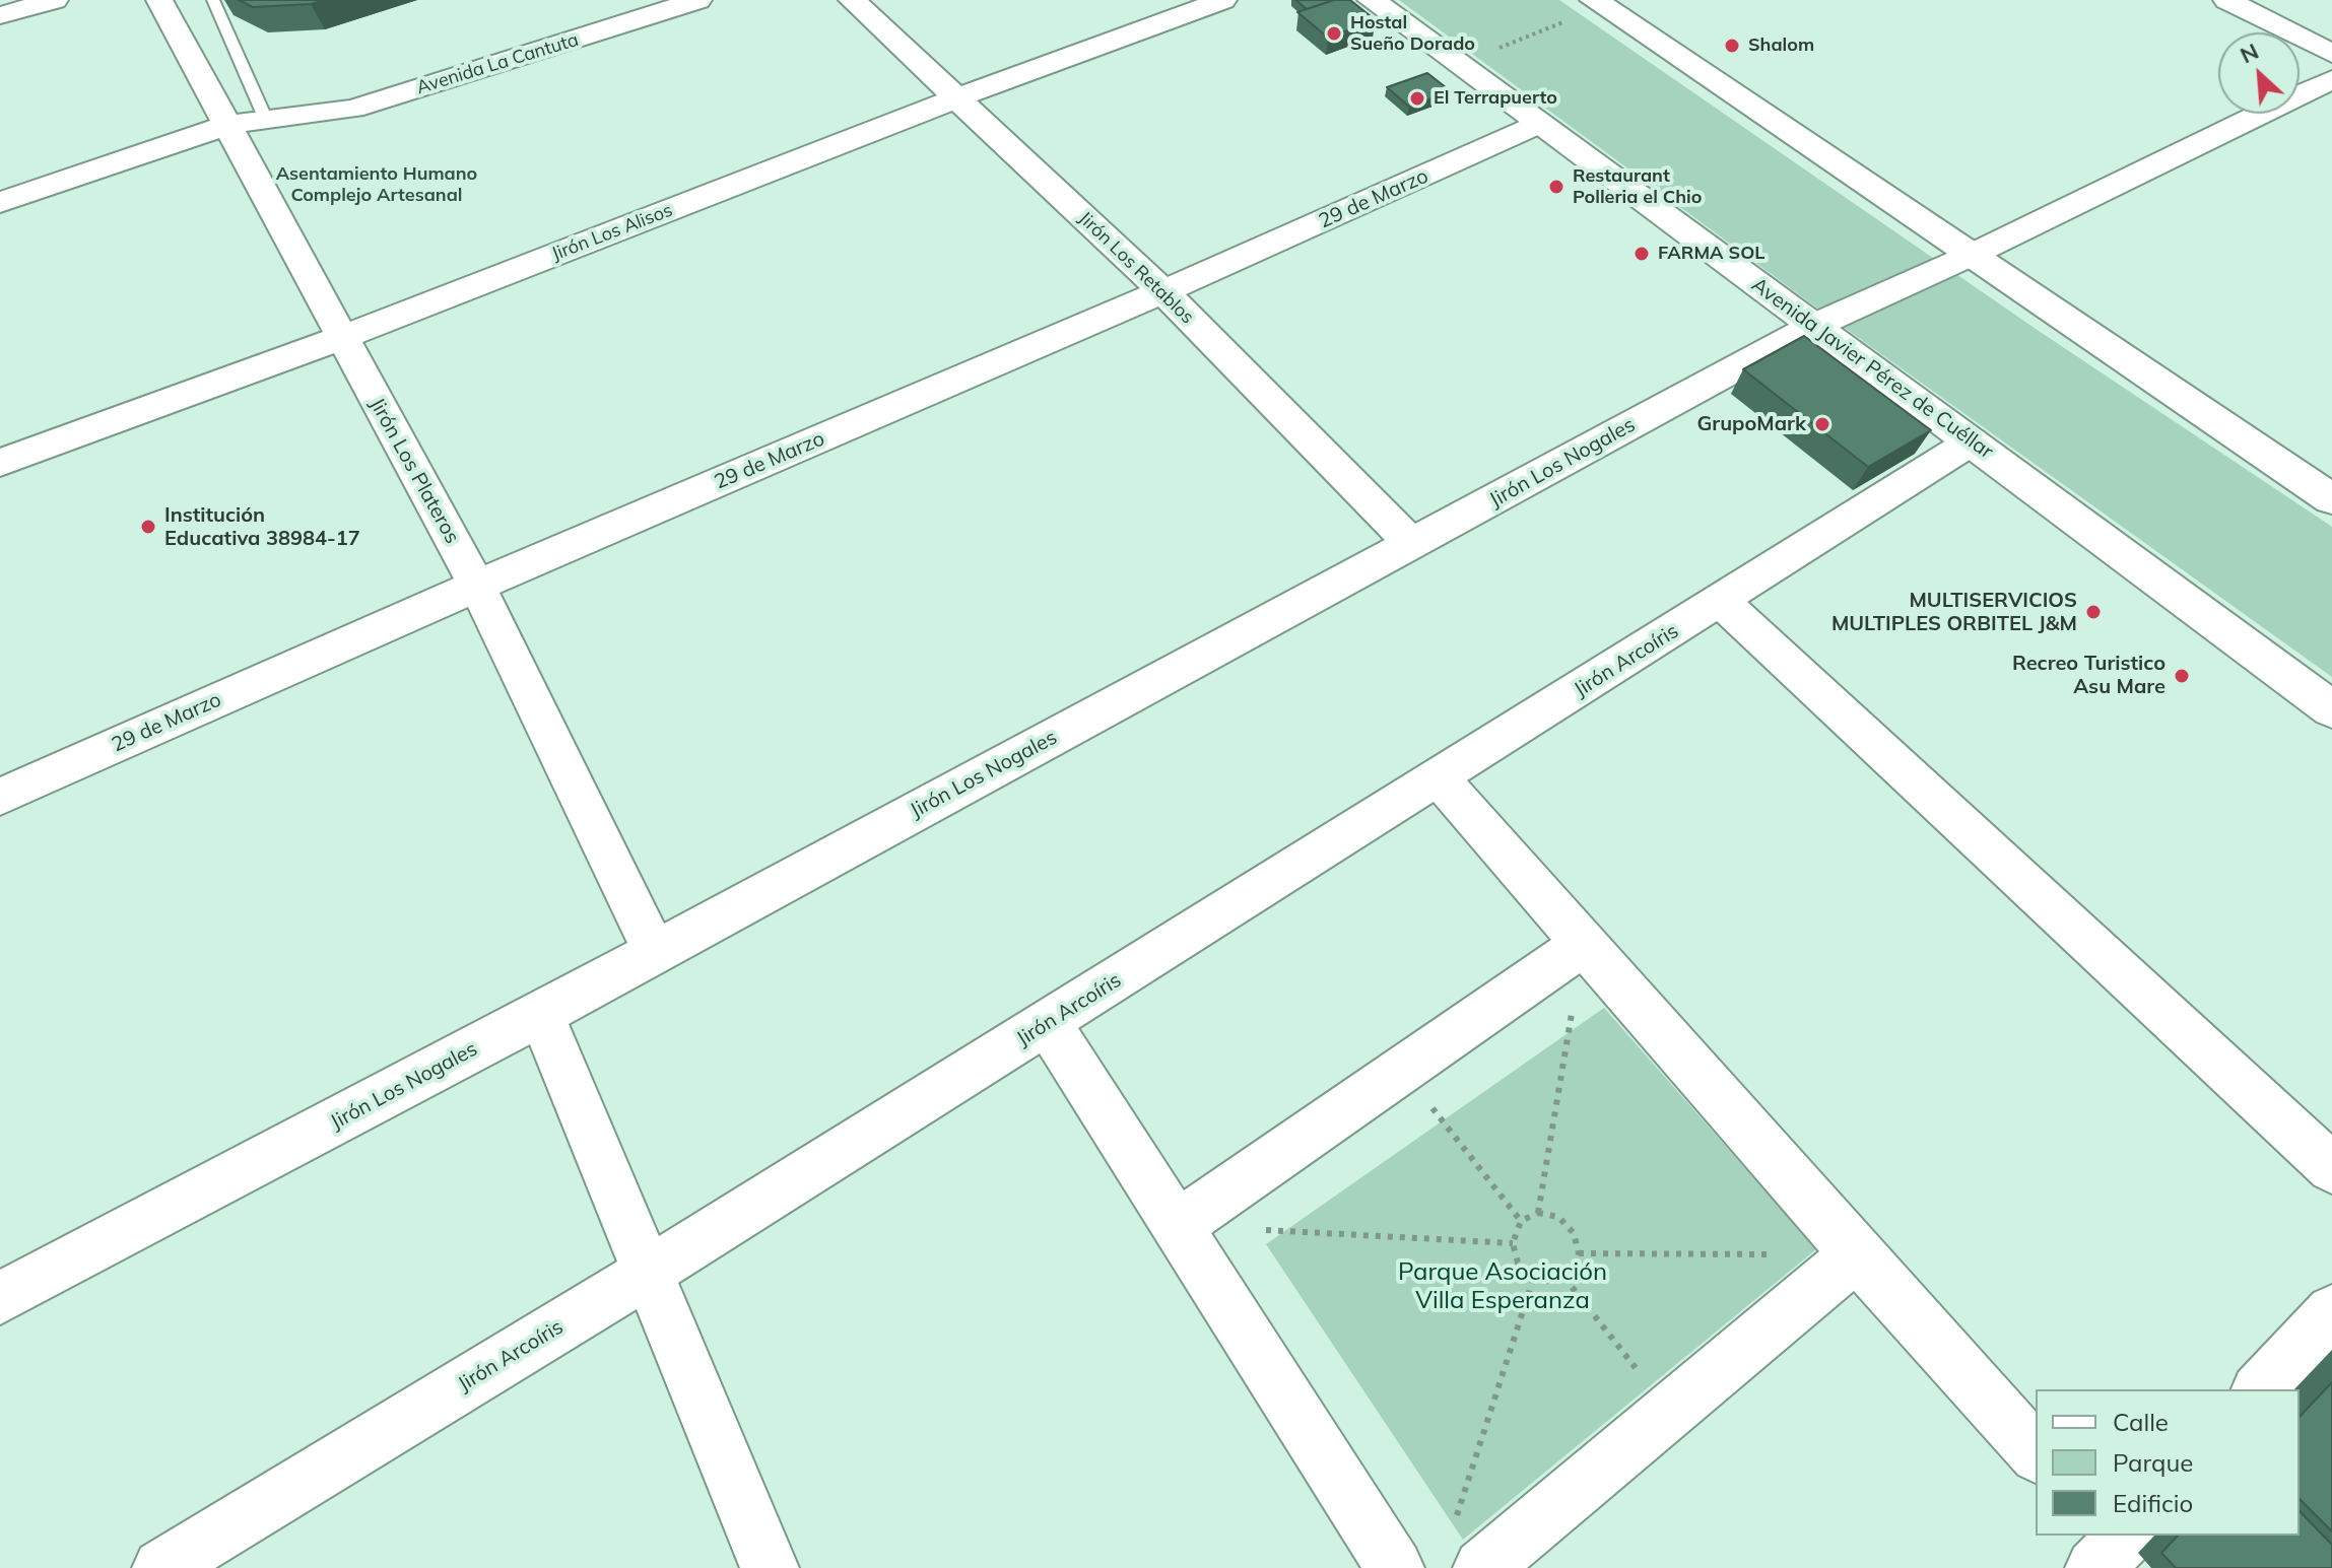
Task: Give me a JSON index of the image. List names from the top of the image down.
{
  "streets": {
    "highway": ["Avenida Javier Pérez de Cuéllar"],
    "street": [
      "Avenida La Cantuta",
      "29 de Marzo",
      "Jirón Los Alisos",
      "Jirón Los Retablos",
      "Jirón Los Nogales",
      "Jirón Los Plateros",
      "Jirón Arcoíris"
    ]
  },
  "crossings": [
    ["Avenida La Cantuta", "Jirón Los Plateros"],
    ["29 de Marzo", "Jirón Los Retablos"],
    ["29 de Marzo", "Avenida Javier Pérez de Cuéllar"],
    ["29 de Marzo", "Jirón Los Plateros"],
    ["Jirón Los Alisos", "Jirón Los Retablos"],
    ["Jirón Los Alisos", "Jirón Los Plateros"],
    ["Jirón Los Retablos", "Jirón Los Nogales"],
    ["Avenida Javier Pérez de Cuéllar", "Jirón Los Nogales"],
    ["Avenida Javier Pérez de Cuéllar", "Jirón Arcoíris"],
    ["Jirón Los Nogales", "Jirón Los Plateros"]
  ],
  "districts": ["Asentamiento Humano Complejo Artesanal"],
  "parks": ["Parque Asociación Villa Esperanza"],
  "places": [
    "Hostal Sueño Dorado",
    "Shalom",
    "El Terrapuerto",
    "Restaurant Polleria el Chio",
    "FARMA SOL",
    "GrupoMark",
    "Institución Educativa 38984-17",
    "MULTISERVICIOS MULTIPLES ORBITEL J&M",
    "Recreo Turistico Asu Mare"
  ],
  "legend": ["Calle", "Parque", "Edificio"],
  "north": "top left"
}
